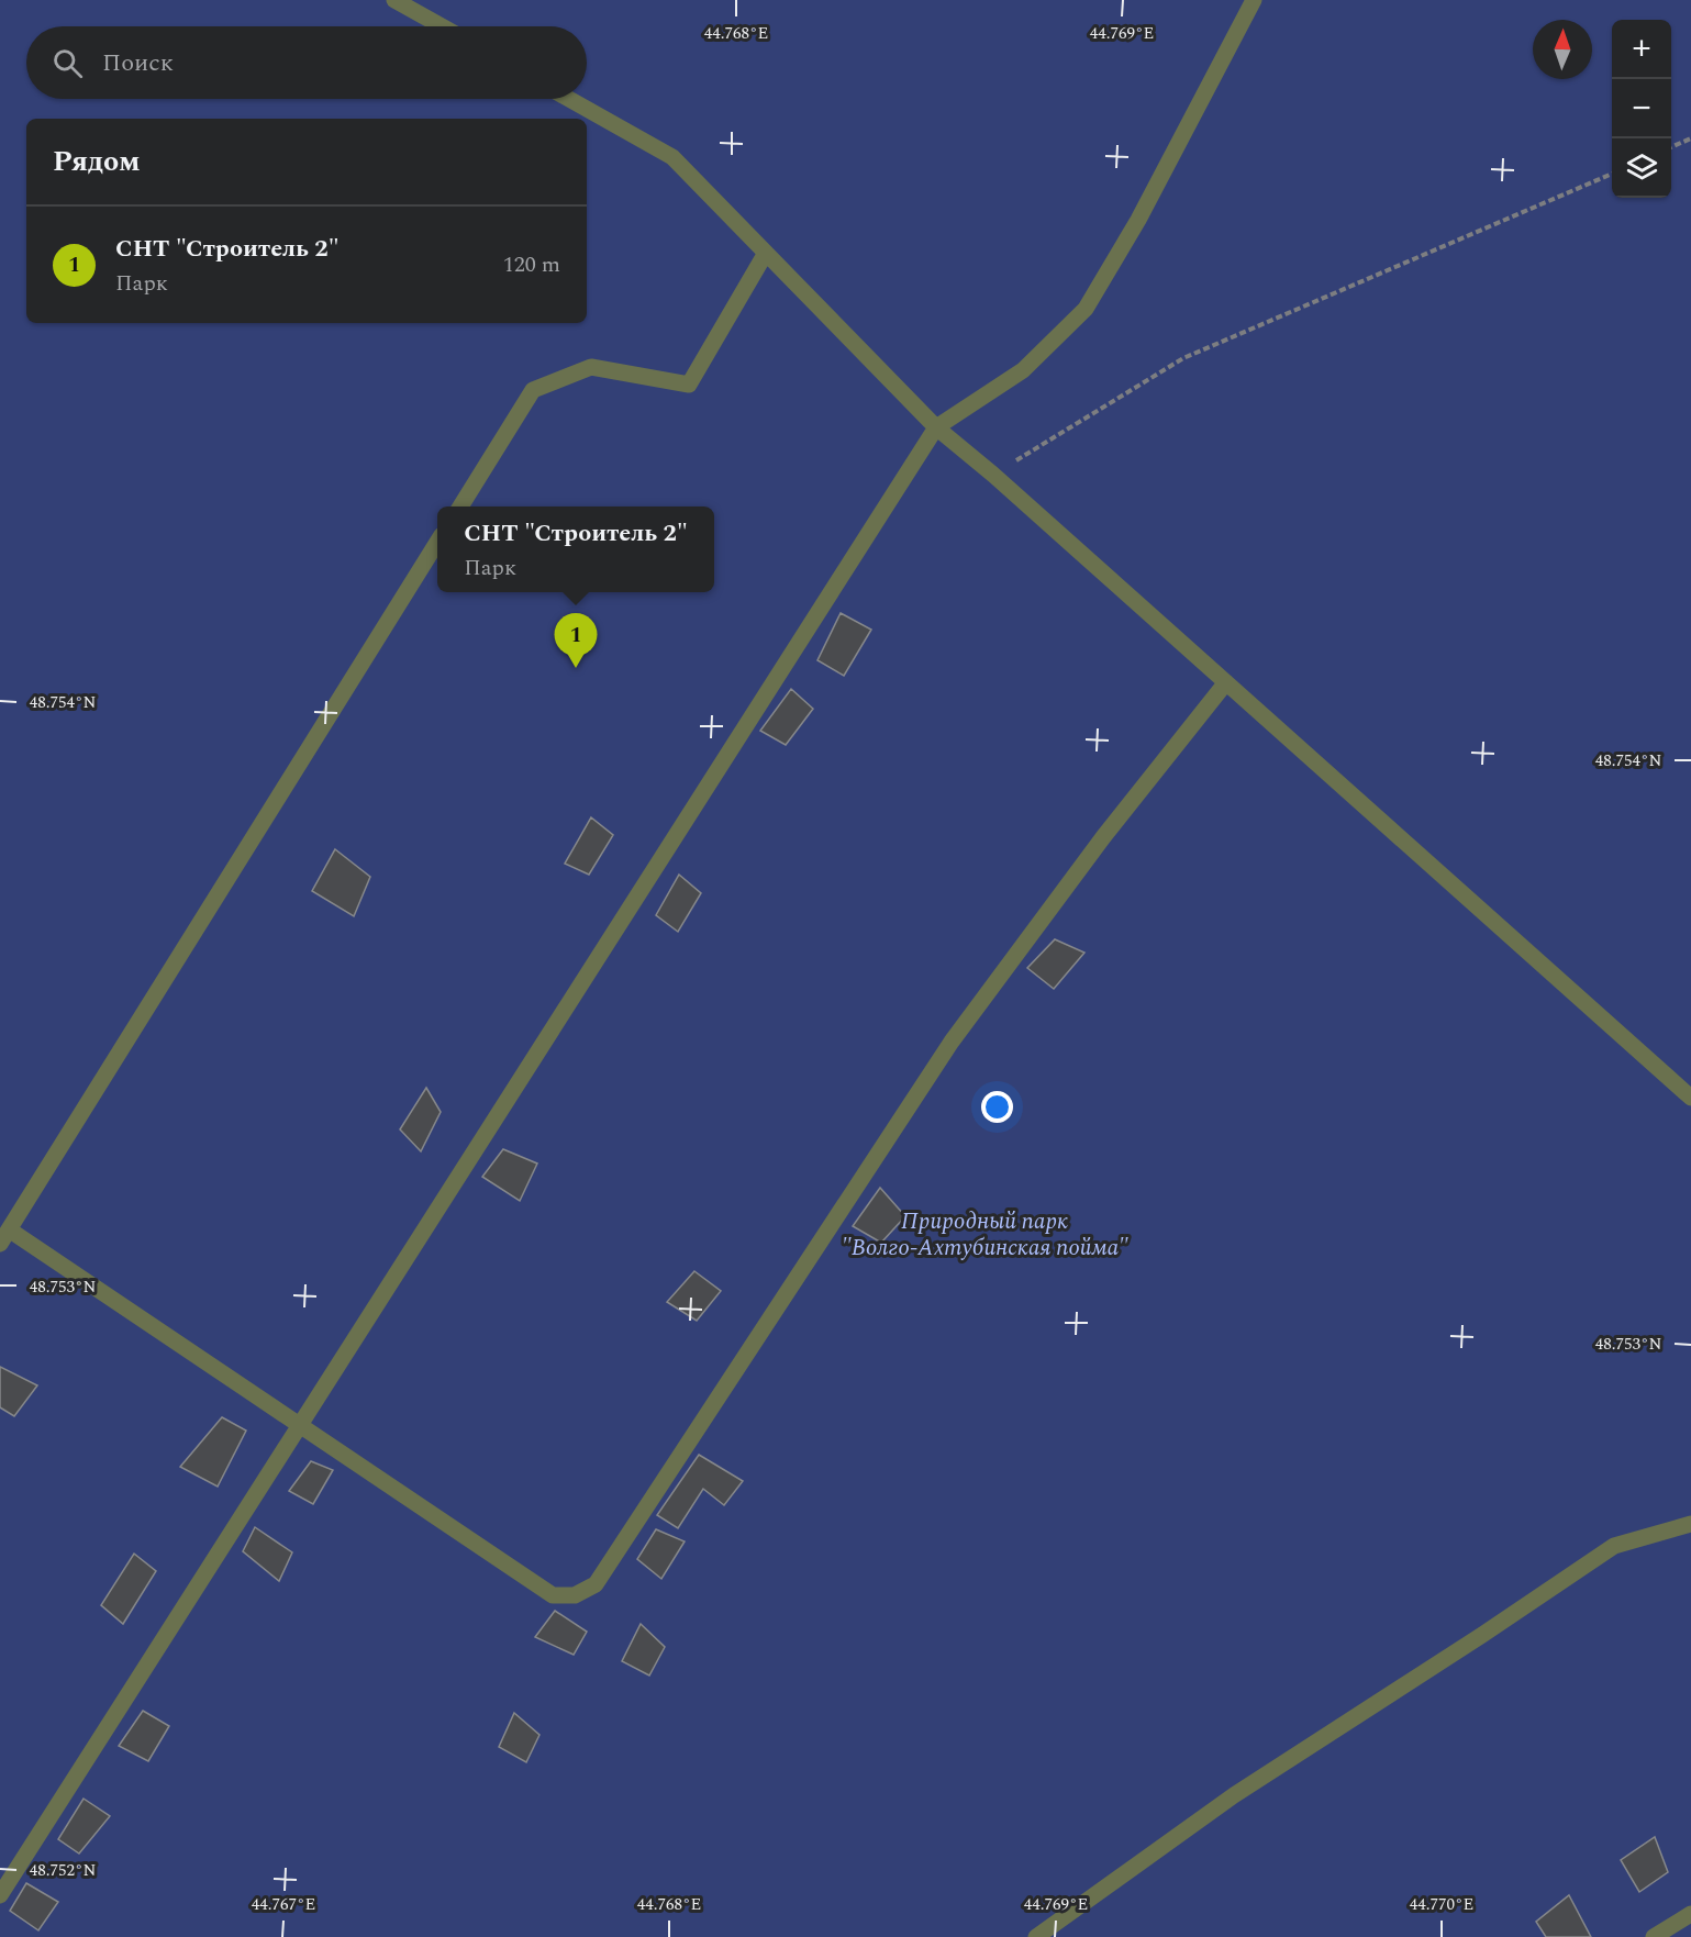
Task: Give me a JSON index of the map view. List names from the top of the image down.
{
  "parks": ["Природный парк \"Волго-Ахтубинская пойма\""],
  "north": "top",
  "page": {
    "map_buttons": ["+", "−"],
    "search": "Поиск",
    "heading": "Рядом",
    "list": [
      {
        "mark": "1",
        "name": "СНТ \"Строитель 2\"",
        "note": "Парк",
        "value": "120 m"
      }
    ],
    "popup": ["СНТ \"Строитель 2\"", "Парк"],
    "pins": "1"
  },
  "coordinates": [
    "44.768°E",
    "44.769°E",
    "48.754°N",
    "48.753°N",
    "48.752°N",
    "44.767°E",
    "44.770°E"
  ]
}
